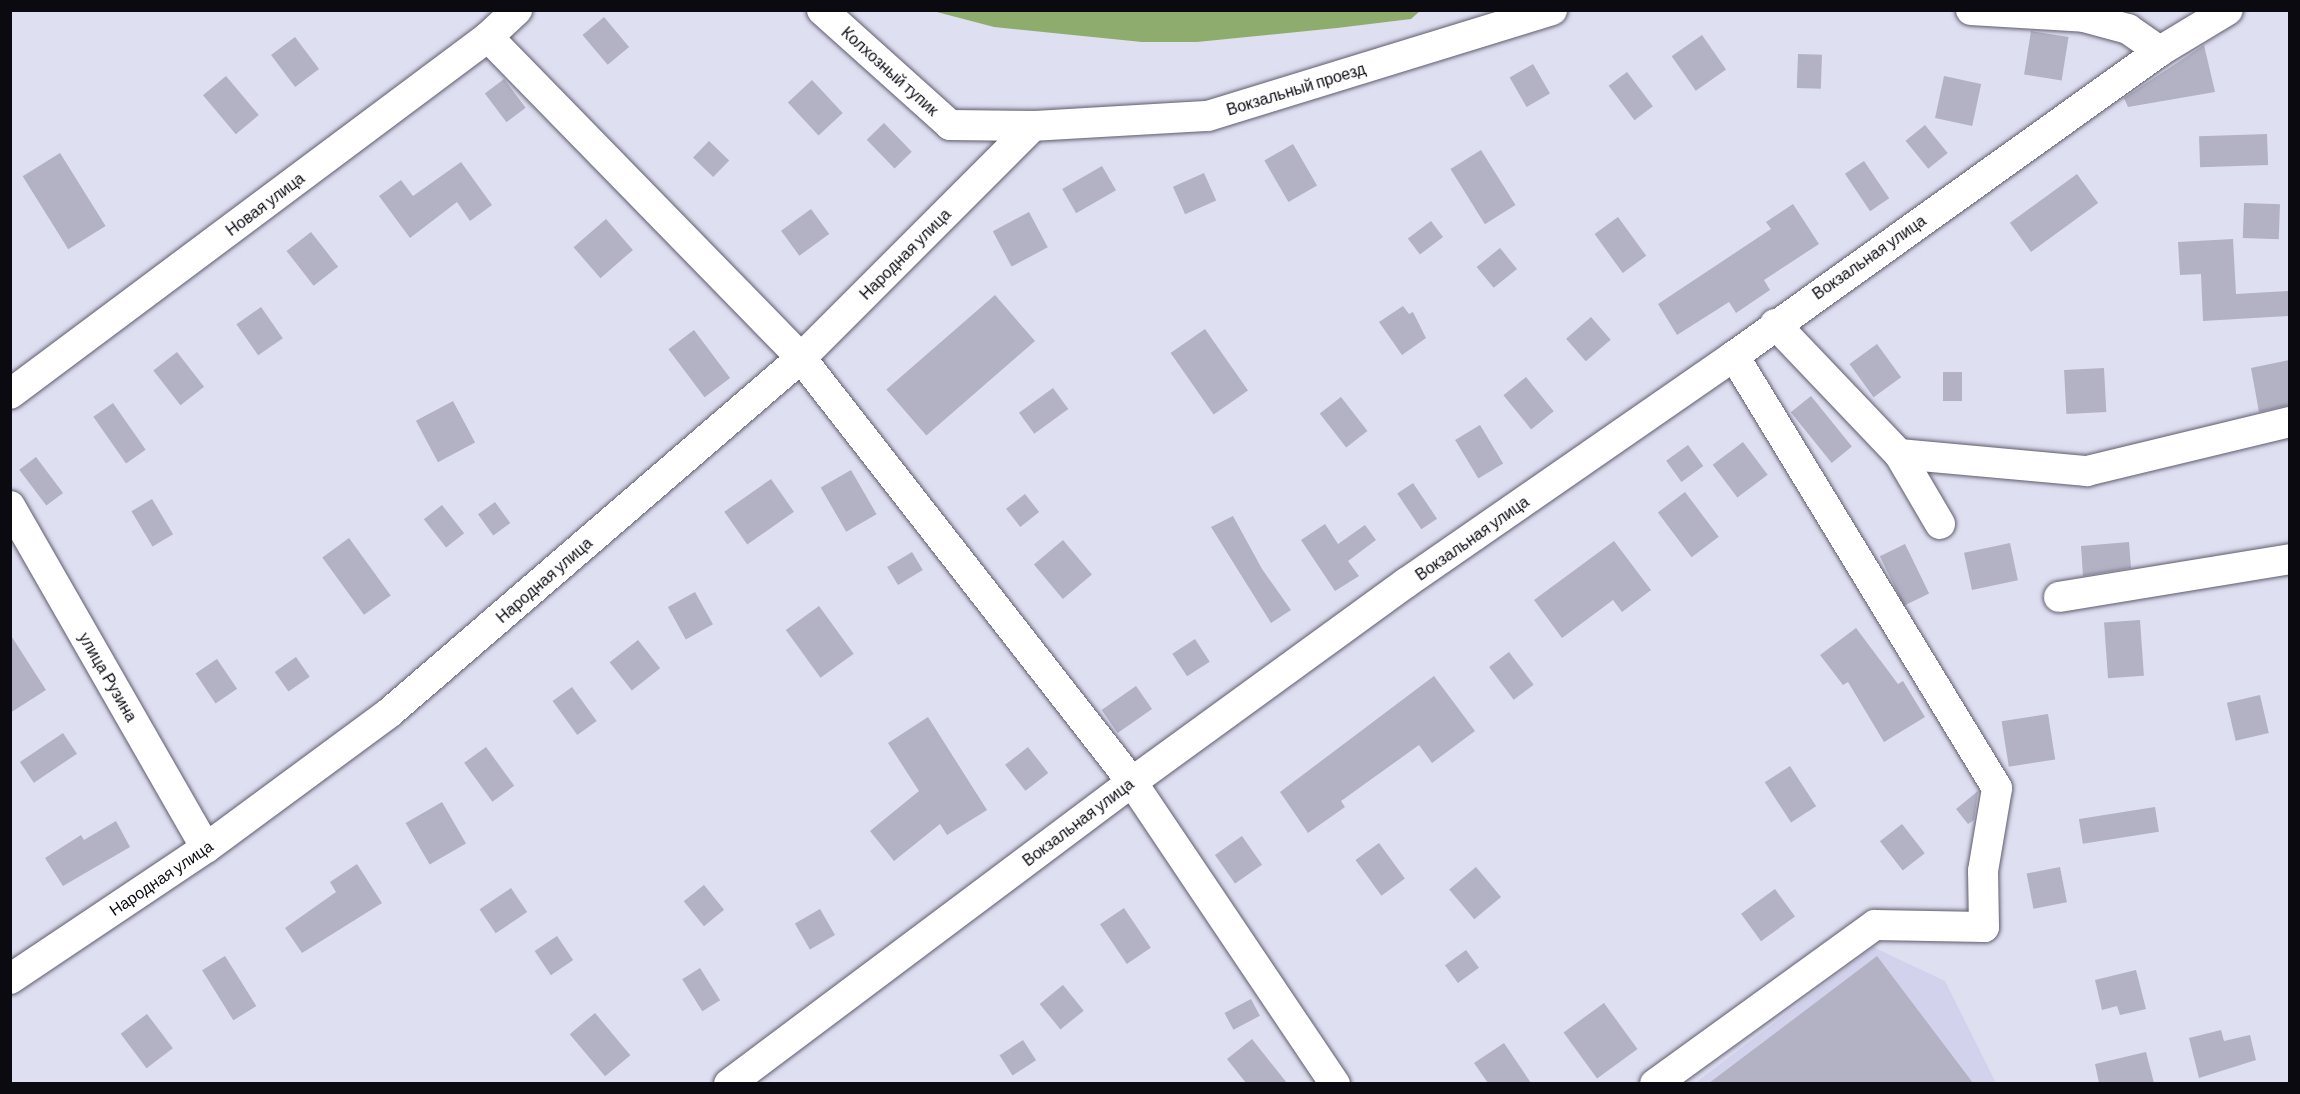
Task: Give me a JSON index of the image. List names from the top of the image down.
{
  "streets": {
    "street": [
      "Колхозный тупик",
      "Вокзальный проезд",
      "Новая улица",
      "Народная улица",
      "Вокзальная улица",
      "улица Рузина"
    ]
  },
  "crossings": [
    ["Колхозный тупик", "Вокзальный проезд"],
    ["Колхозный тупик", "Народная улица"],
    ["Вокзальный проезд", "Народная улица"],
    ["Народная улица", "улица Рузина"]
  ]
}
